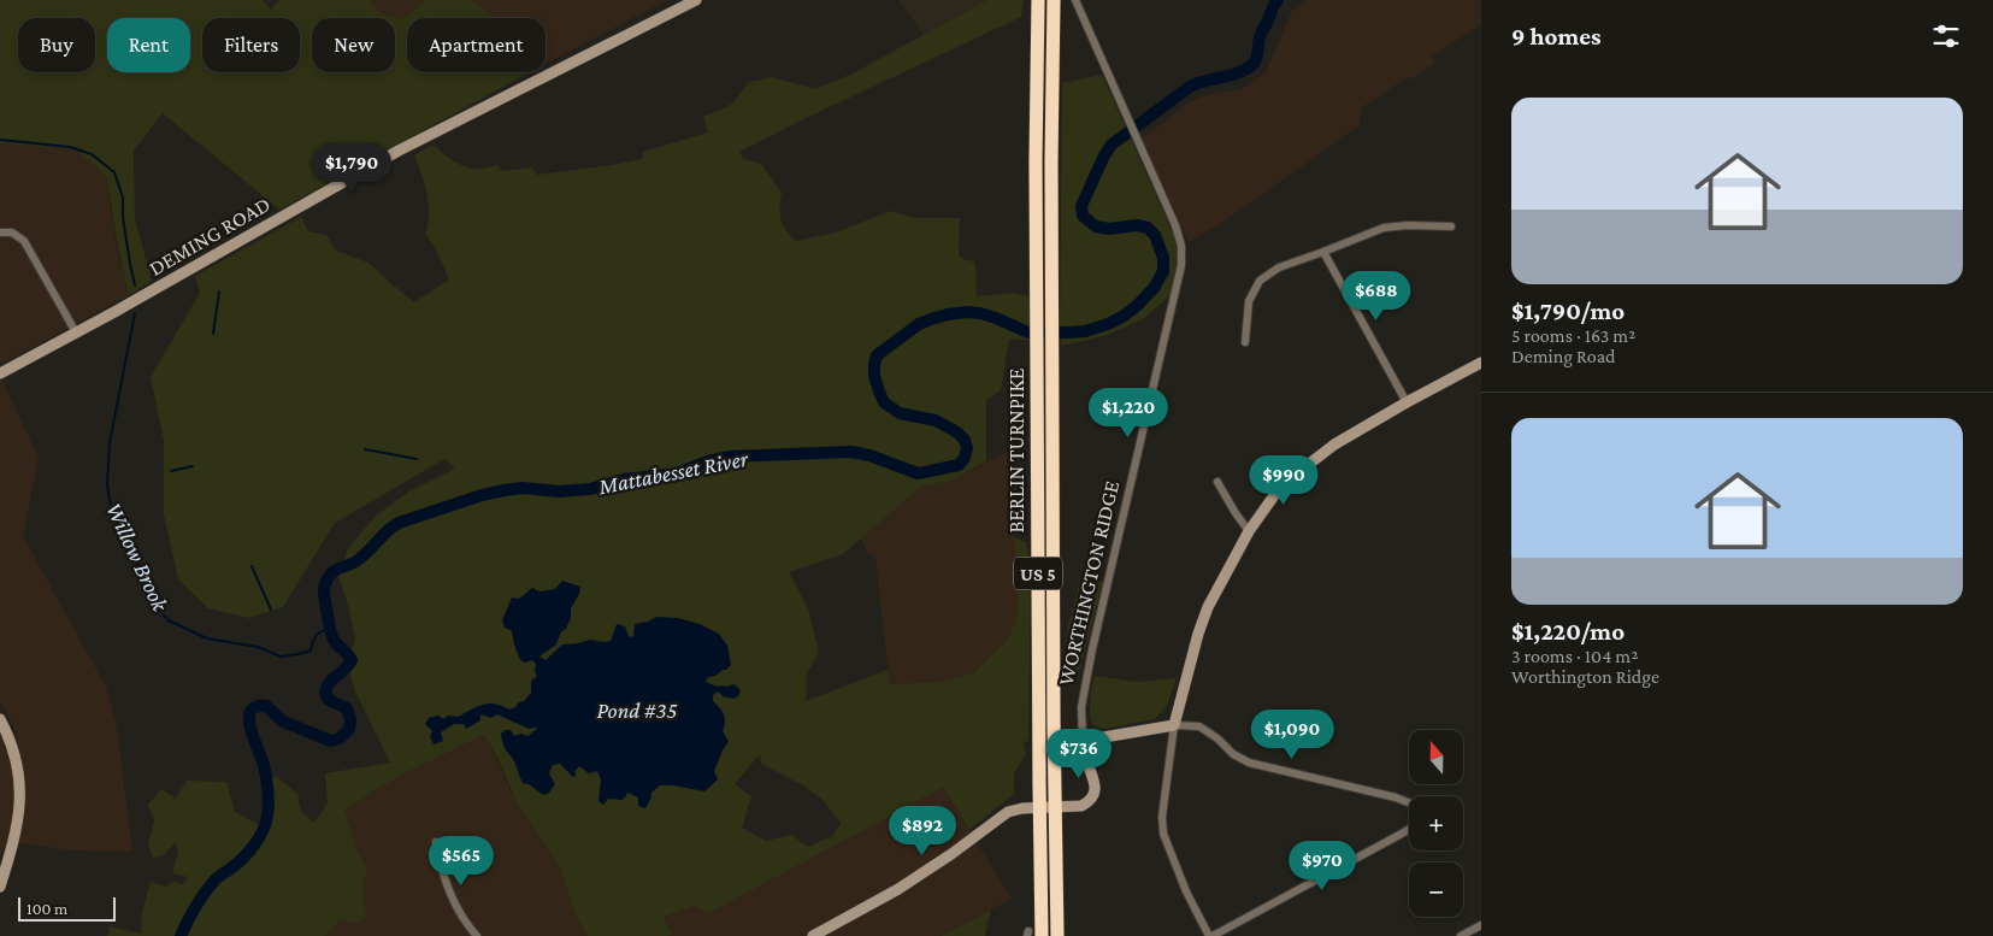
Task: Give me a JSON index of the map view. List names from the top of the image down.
{
  "streets": {
    "highway": ["BERLIN TURNPIKE", "US 5"],
    "street": ["DEMING ROAD", "WORTHINGTON RIDGE"]
  },
  "crossings": [
    ["BERLIN TURNPIKE", "WORTHINGTON RIDGE"]
  ],
  "water": ["Mattabesset River", "Willow Brook", "Pond #35"],
  "scale_bar": "100 m",
  "north": "top",
  "page": {
    "heading": "9 homes",
    "chip": [
      "Buy",
      "Rent",
      "Filters",
      "New",
      "Apartment"
    ],
    "list": [
      {
        "name": "$1,790/mo",
        "note": "5 rooms · 163 m² · Deming Road"
      },
      {
        "name": "$1,220/mo",
        "note": "3 rooms · 104 m² · Worthington Ridge"
      }
    ],
    "price": [
      "$1,790",
      "$688",
      "$1,220",
      "$990",
      "$1,090",
      "$736",
      "$892",
      "$565",
      "$970"
    ],
    "map_buttons": ["+", "−"],
    "scale": "100 m"
  }
}
